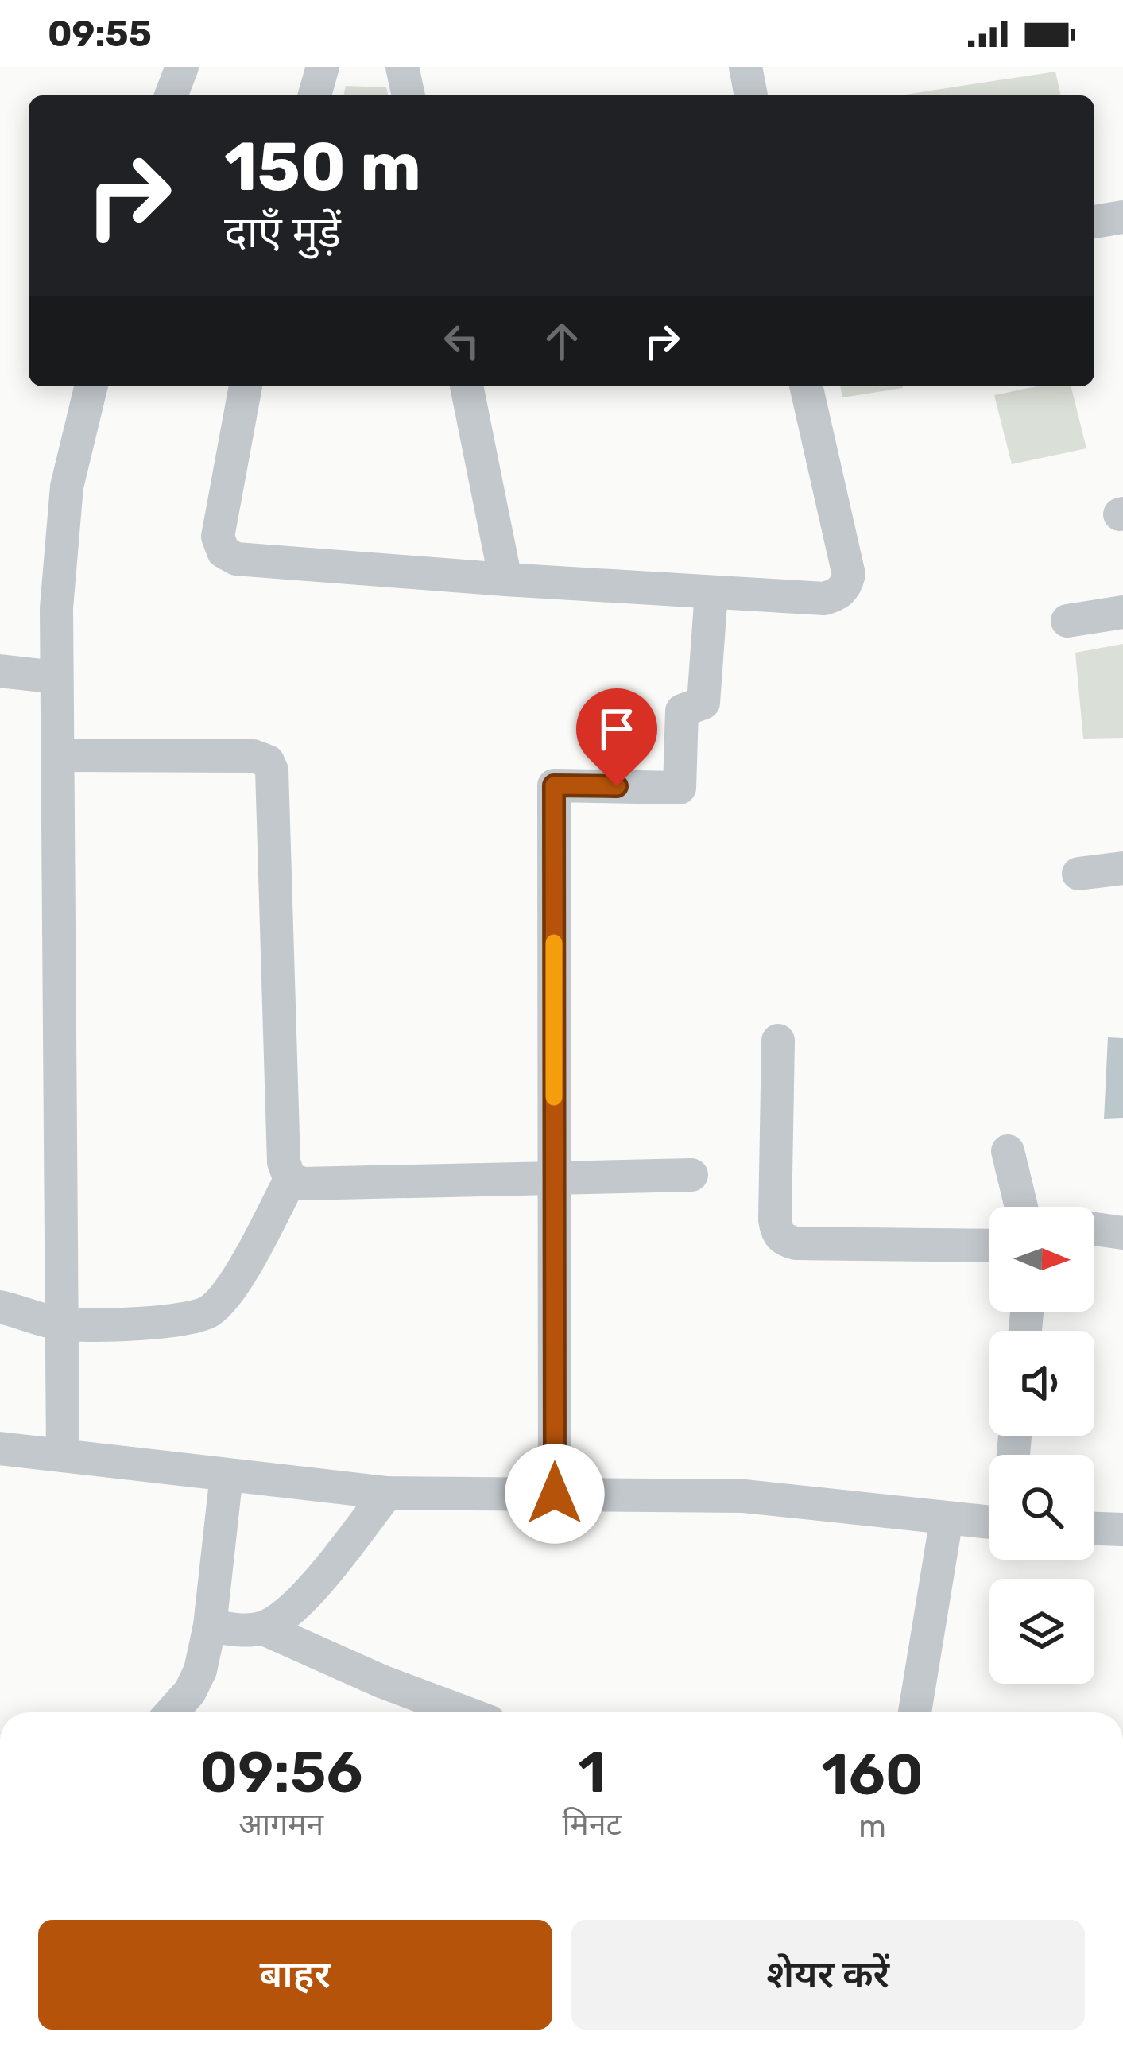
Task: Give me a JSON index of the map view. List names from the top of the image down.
{
  "north": "right",
  "page": {
    "status": "09:55",
    "turn": ["150 m", "दाएँ मुड़ें"],
    "eta": [
      "09:56",
      "आगमन",
      "1",
      "मिनट",
      "160",
      "m"
    ],
    "buttons": ["बाहर", "शेयर करें"]
  }
}
